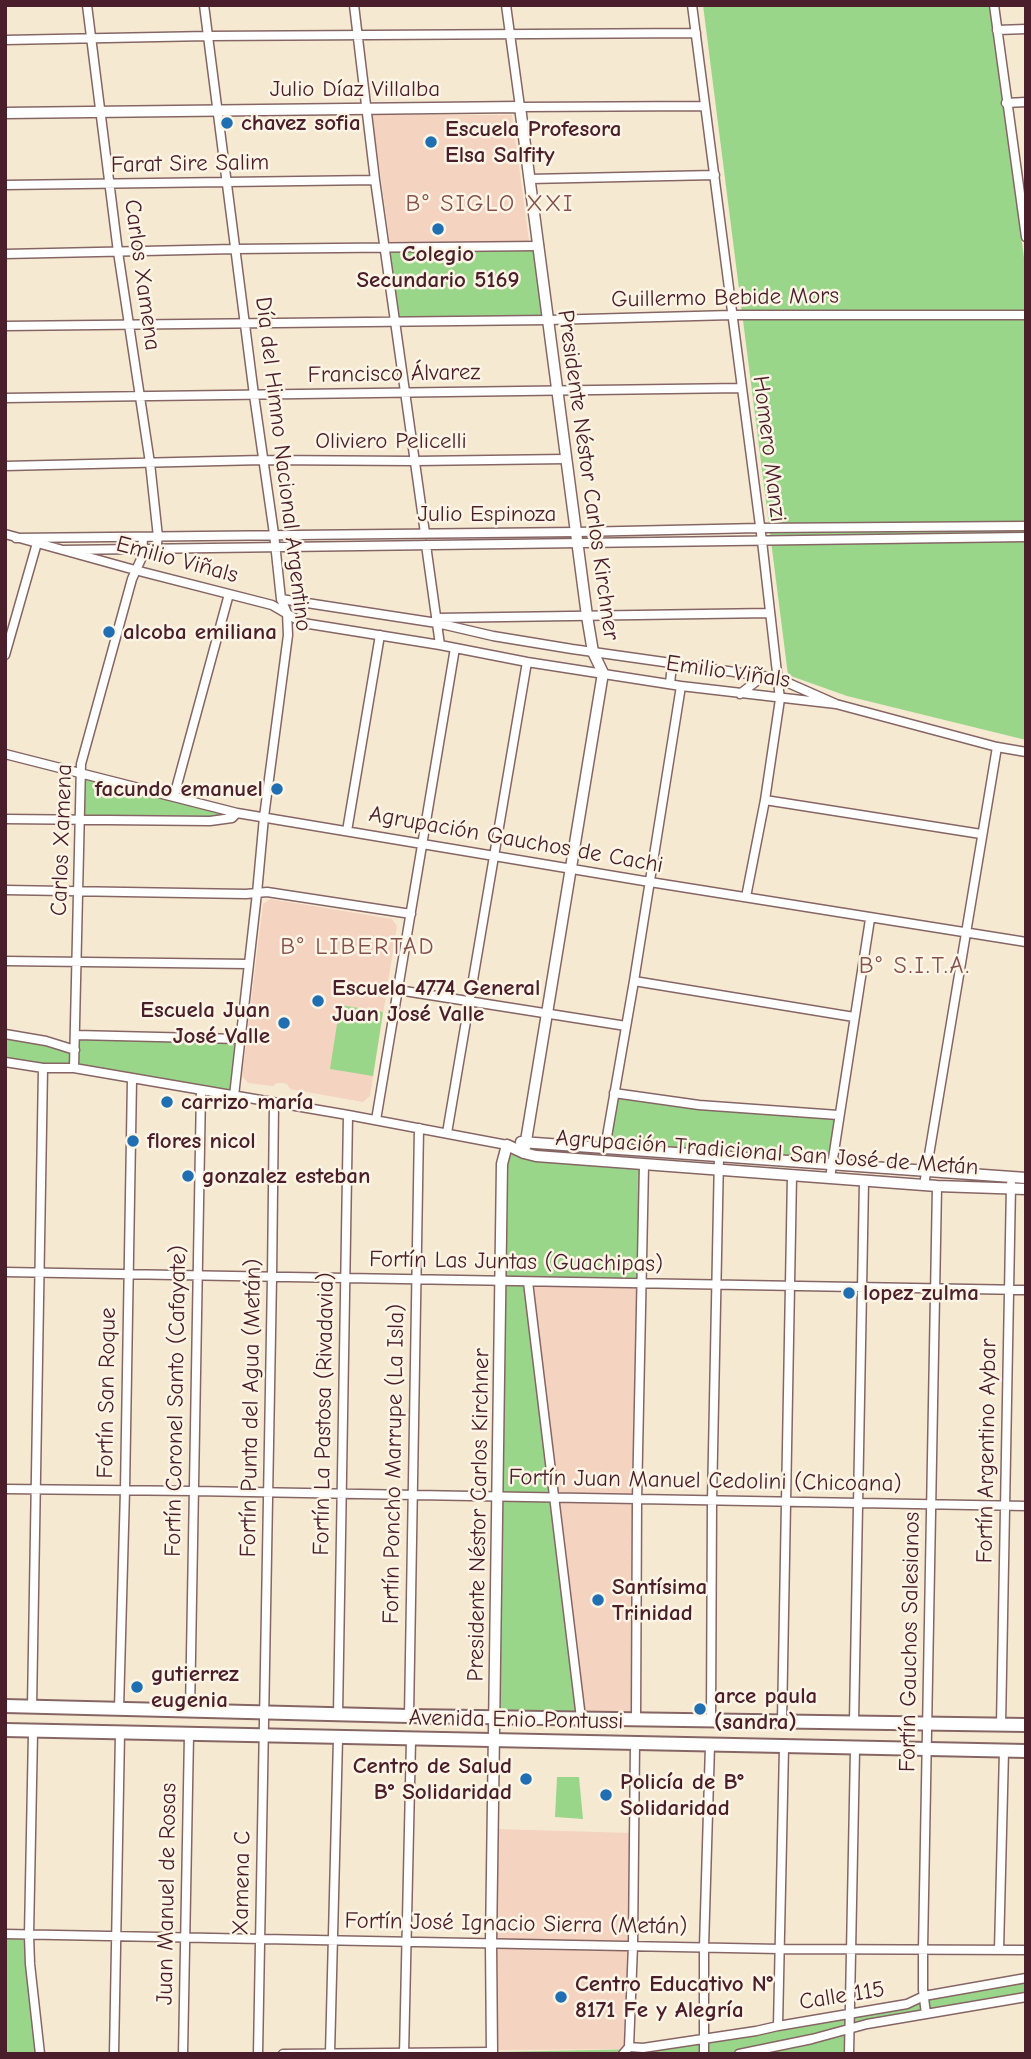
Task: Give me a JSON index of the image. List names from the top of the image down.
{
  "streets": {
    "main road": ["Avenida Enio Pontussi"],
    "street": [
      "Julio Díaz Villalba",
      "Farat Sire Salim",
      "Carlos Xamena",
      "Guillermo Bebide Mors",
      "Francisco Álvarez",
      "Oliviero Pelicelli",
      "Homero Manzi",
      "Día del Himno Nacional Argentino",
      "Presidente Néstor Carlos Kirchner",
      "Julio Espinoza",
      "Emilio Viñals",
      "Agrupación Gauchos de Cachi",
      "Agrupación Tradicional San José de Metán",
      "Fortín Las Juntas (Guachipas)",
      "Fortín San Roque",
      "Fortín Coronel Santo (Cafayate)",
      "Fortín Punta del Agua (Metán)",
      "Fortín La Pastosa (Rivadavia)",
      "Fortín Argentino Aybar",
      "Fortín Poncho Marrupe (La Isla)",
      "Fortín Juan Manuel Cedolini (Chicoana)",
      "Fortín Gauchos Salesianos",
      "Xamena C",
      "Juan Manuel de Rosas",
      "Fortín José Ignacio Sierra (Metán)",
      "Calle 115"
    ]
  },
  "crossings": [
    ["Julio Díaz Villalba", "Carlos Xamena"],
    ["Julio Díaz Villalba", "Homero Manzi"],
    ["Julio Díaz Villalba", "Día del Himno Nacional Argentino"],
    ["Julio Díaz Villalba", "Presidente Néstor Carlos Kirchner"],
    ["Farat Sire Salim", "Carlos Xamena"],
    ["Farat Sire Salim", "Día del Himno Nacional Argentino"],
    ["Carlos Xamena", "Guillermo Bebide Mors"],
    ["Carlos Xamena", "Francisco Álvarez"],
    ["Carlos Xamena", "Oliviero Pelicelli"],
    ["Carlos Xamena", "Julio Espinoza"],
    ["Carlos Xamena", "Emilio Viñals"],
    ["Carlos Xamena", "Agrupación Gauchos de Cachi"],
    ["Carlos Xamena", "Agrupación Tradicional San José de Metán"],
    ["Guillermo Bebide Mors", "Homero Manzi"],
    ["Guillermo Bebide Mors", "Día del Himno Nacional Argentino"],
    ["Guillermo Bebide Mors", "Presidente Néstor Carlos Kirchner"],
    ["Francisco Álvarez", "Homero Manzi"],
    ["Francisco Álvarez", "Día del Himno Nacional Argentino"],
    ["Francisco Álvarez", "Presidente Néstor Carlos Kirchner"],
    ["Oliviero Pelicelli", "Día del Himno Nacional Argentino"],
    ["Oliviero Pelicelli", "Presidente Néstor Carlos Kirchner"],
    ["Homero Manzi", "Julio Espinoza"],
    ["Homero Manzi", "Emilio Viñals"],
    ["Homero Manzi", "Agrupación Gauchos de Cachi"],
    ["Día del Himno Nacional Argentino", "Julio Espinoza"],
    ["Día del Himno Nacional Argentino", "Emilio Viñals"],
    ["Día del Himno Nacional Argentino", "Agrupación Gauchos de Cachi"],
    ["Día del Himno Nacional Argentino", "Agrupación Tradicional San José de Metán"],
    ["Presidente Néstor Carlos Kirchner", "Julio Espinoza"],
    ["Presidente Néstor Carlos Kirchner", "Emilio Viñals"],
    ["Presidente Néstor Carlos Kirchner", "Agrupación Gauchos de Cachi"],
    ["Presidente Néstor Carlos Kirchner", "Agrupación Tradicional San José de Metán"],
    ["Presidente Néstor Carlos Kirchner", "Fortín Las Juntas (Guachipas)"],
    ["Presidente Néstor Carlos Kirchner", "Fortín Juan Manuel Cedolini (Chicoana)"],
    ["Presidente Néstor Carlos Kirchner", "Avenida Enio Pontussi"],
    ["Presidente Néstor Carlos Kirchner", "Fortín José Ignacio Sierra (Metán)"],
    ["Julio Espinoza", "Emilio Viñals"],
    ["Agrupación Tradicional San José de Metán", "Fortín San Roque"],
    ["Agrupación Tradicional San José de Metán", "Fortín Coronel Santo (Cafayate)"],
    ["Agrupación Tradicional San José de Metán", "Fortín Punta del Agua (Metán)"],
    ["Agrupación Tradicional San José de Metán", "Fortín La Pastosa (Rivadavia)"],
    ["Agrupación Tradicional San José de Metán", "Fortín Argentino Aybar"],
    ["Agrupación Tradicional San José de Metán", "Fortín Poncho Marrupe (La Isla)"],
    ["Agrupación Tradicional San José de Metán", "Fortín Gauchos Salesianos"],
    ["Fortín Las Juntas (Guachipas)", "Fortín San Roque"],
    ["Fortín Las Juntas (Guachipas)", "Fortín Coronel Santo (Cafayate)"],
    ["Fortín Las Juntas (Guachipas)", "Fortín Punta del Agua (Metán)"],
    ["Fortín Las Juntas (Guachipas)", "Fortín La Pastosa (Rivadavia)"],
    ["Fortín Las Juntas (Guachipas)", "Fortín Argentino Aybar"],
    ["Fortín Las Juntas (Guachipas)", "Fortín Poncho Marrupe (La Isla)"],
    ["Fortín Las Juntas (Guachipas)", "Fortín Gauchos Salesianos"],
    ["Fortín San Roque", "Fortín Juan Manuel Cedolini (Chicoana)"],
    ["Fortín San Roque", "Avenida Enio Pontussi"],
    ["Fortín Coronel Santo (Cafayate)", "Fortín Juan Manuel Cedolini (Chicoana)"],
    ["Fortín Coronel Santo (Cafayate)", "Avenida Enio Pontussi"],
    ["Fortín Punta del Agua (Metán)", "Fortín Juan Manuel Cedolini (Chicoana)"],
    ["Fortín Punta del Agua (Metán)", "Avenida Enio Pontussi"],
    ["Fortín Punta del Agua (Metán)", "Xamena C"],
    ["Fortín La Pastosa (Rivadavia)", "Fortín Juan Manuel Cedolini (Chicoana)"],
    ["Fortín La Pastosa (Rivadavia)", "Avenida Enio Pontussi"],
    ["Fortín Argentino Aybar", "Fortín Juan Manuel Cedolini (Chicoana)"],
    ["Fortín Argentino Aybar", "Avenida Enio Pontussi"],
    ["Fortín Poncho Marrupe (La Isla)", "Fortín Juan Manuel Cedolini (Chicoana)"],
    ["Fortín Poncho Marrupe (La Isla)", "Avenida Enio Pontussi"],
    ["Fortín Juan Manuel Cedolini (Chicoana)", "Fortín Gauchos Salesianos"],
    ["Fortín Gauchos Salesianos", "Avenida Enio Pontussi"],
    ["Fortín Gauchos Salesianos", "Fortín José Ignacio Sierra (Metán)"],
    ["Fortín Gauchos Salesianos", "Calle 115"],
    ["Avenida Enio Pontussi", "Xamena C"],
    ["Avenida Enio Pontussi", "Juan Manuel de Rosas"],
    ["Xamena C", "Fortín José Ignacio Sierra (Metán)"],
    ["Juan Manuel de Rosas", "Fortín José Ignacio Sierra (Metán)"]
  ],
  "districts": ["B° SIGLO XXI", "B° LIBERTAD", "B° S.I.T.A."],
  "places": [
    "chavez sofia",
    "Escuela Profesora Elsa Salfity",
    "Colegio Secundario 5169",
    "alcoba emiliana",
    "facundo emanuel",
    "Escuela 4774 General Juan José Valle",
    "Escuela Juan José Valle",
    "carrizo maría",
    "flores nicol",
    "gonzalez esteban",
    "lopez zulma",
    "Santísima Trinidad",
    "gutierrez eugenia",
    "arce paula (sandra)",
    "Centro de Salud B° Solidaridad",
    "Policía de B° Solidaridad",
    "Centro Educativo N° 8171 Fe y Alegría"
  ]
}
